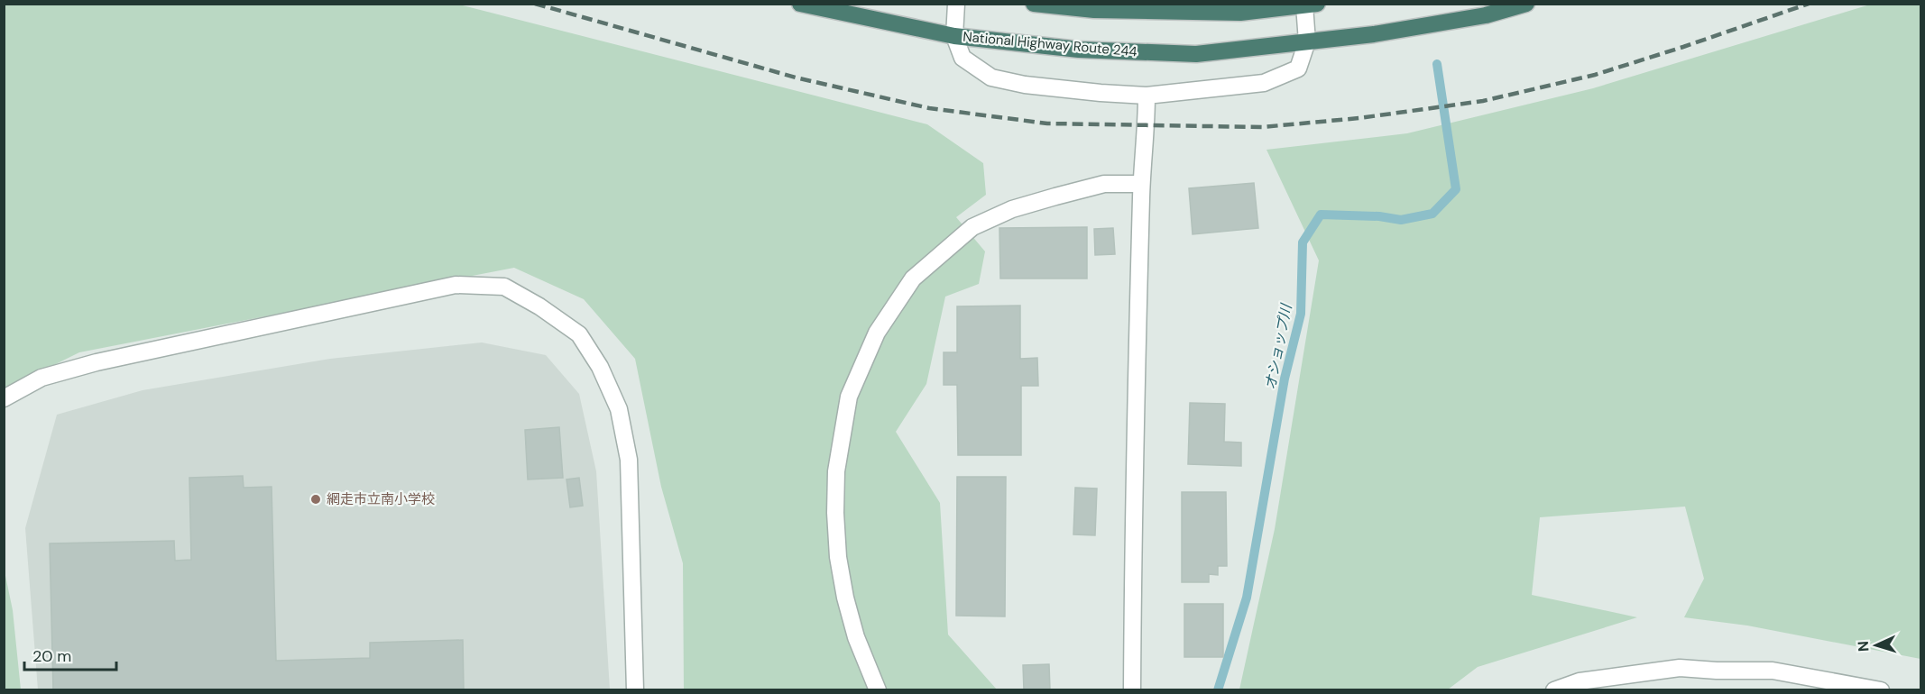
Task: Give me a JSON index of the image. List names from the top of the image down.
{
  "streets": {
    "highway": ["National Highway Route 244"]
  },
  "water": ["オショップ川"],
  "places": ["網走市立南小学校"],
  "scale_bar": "20 m",
  "north": "left"
}
